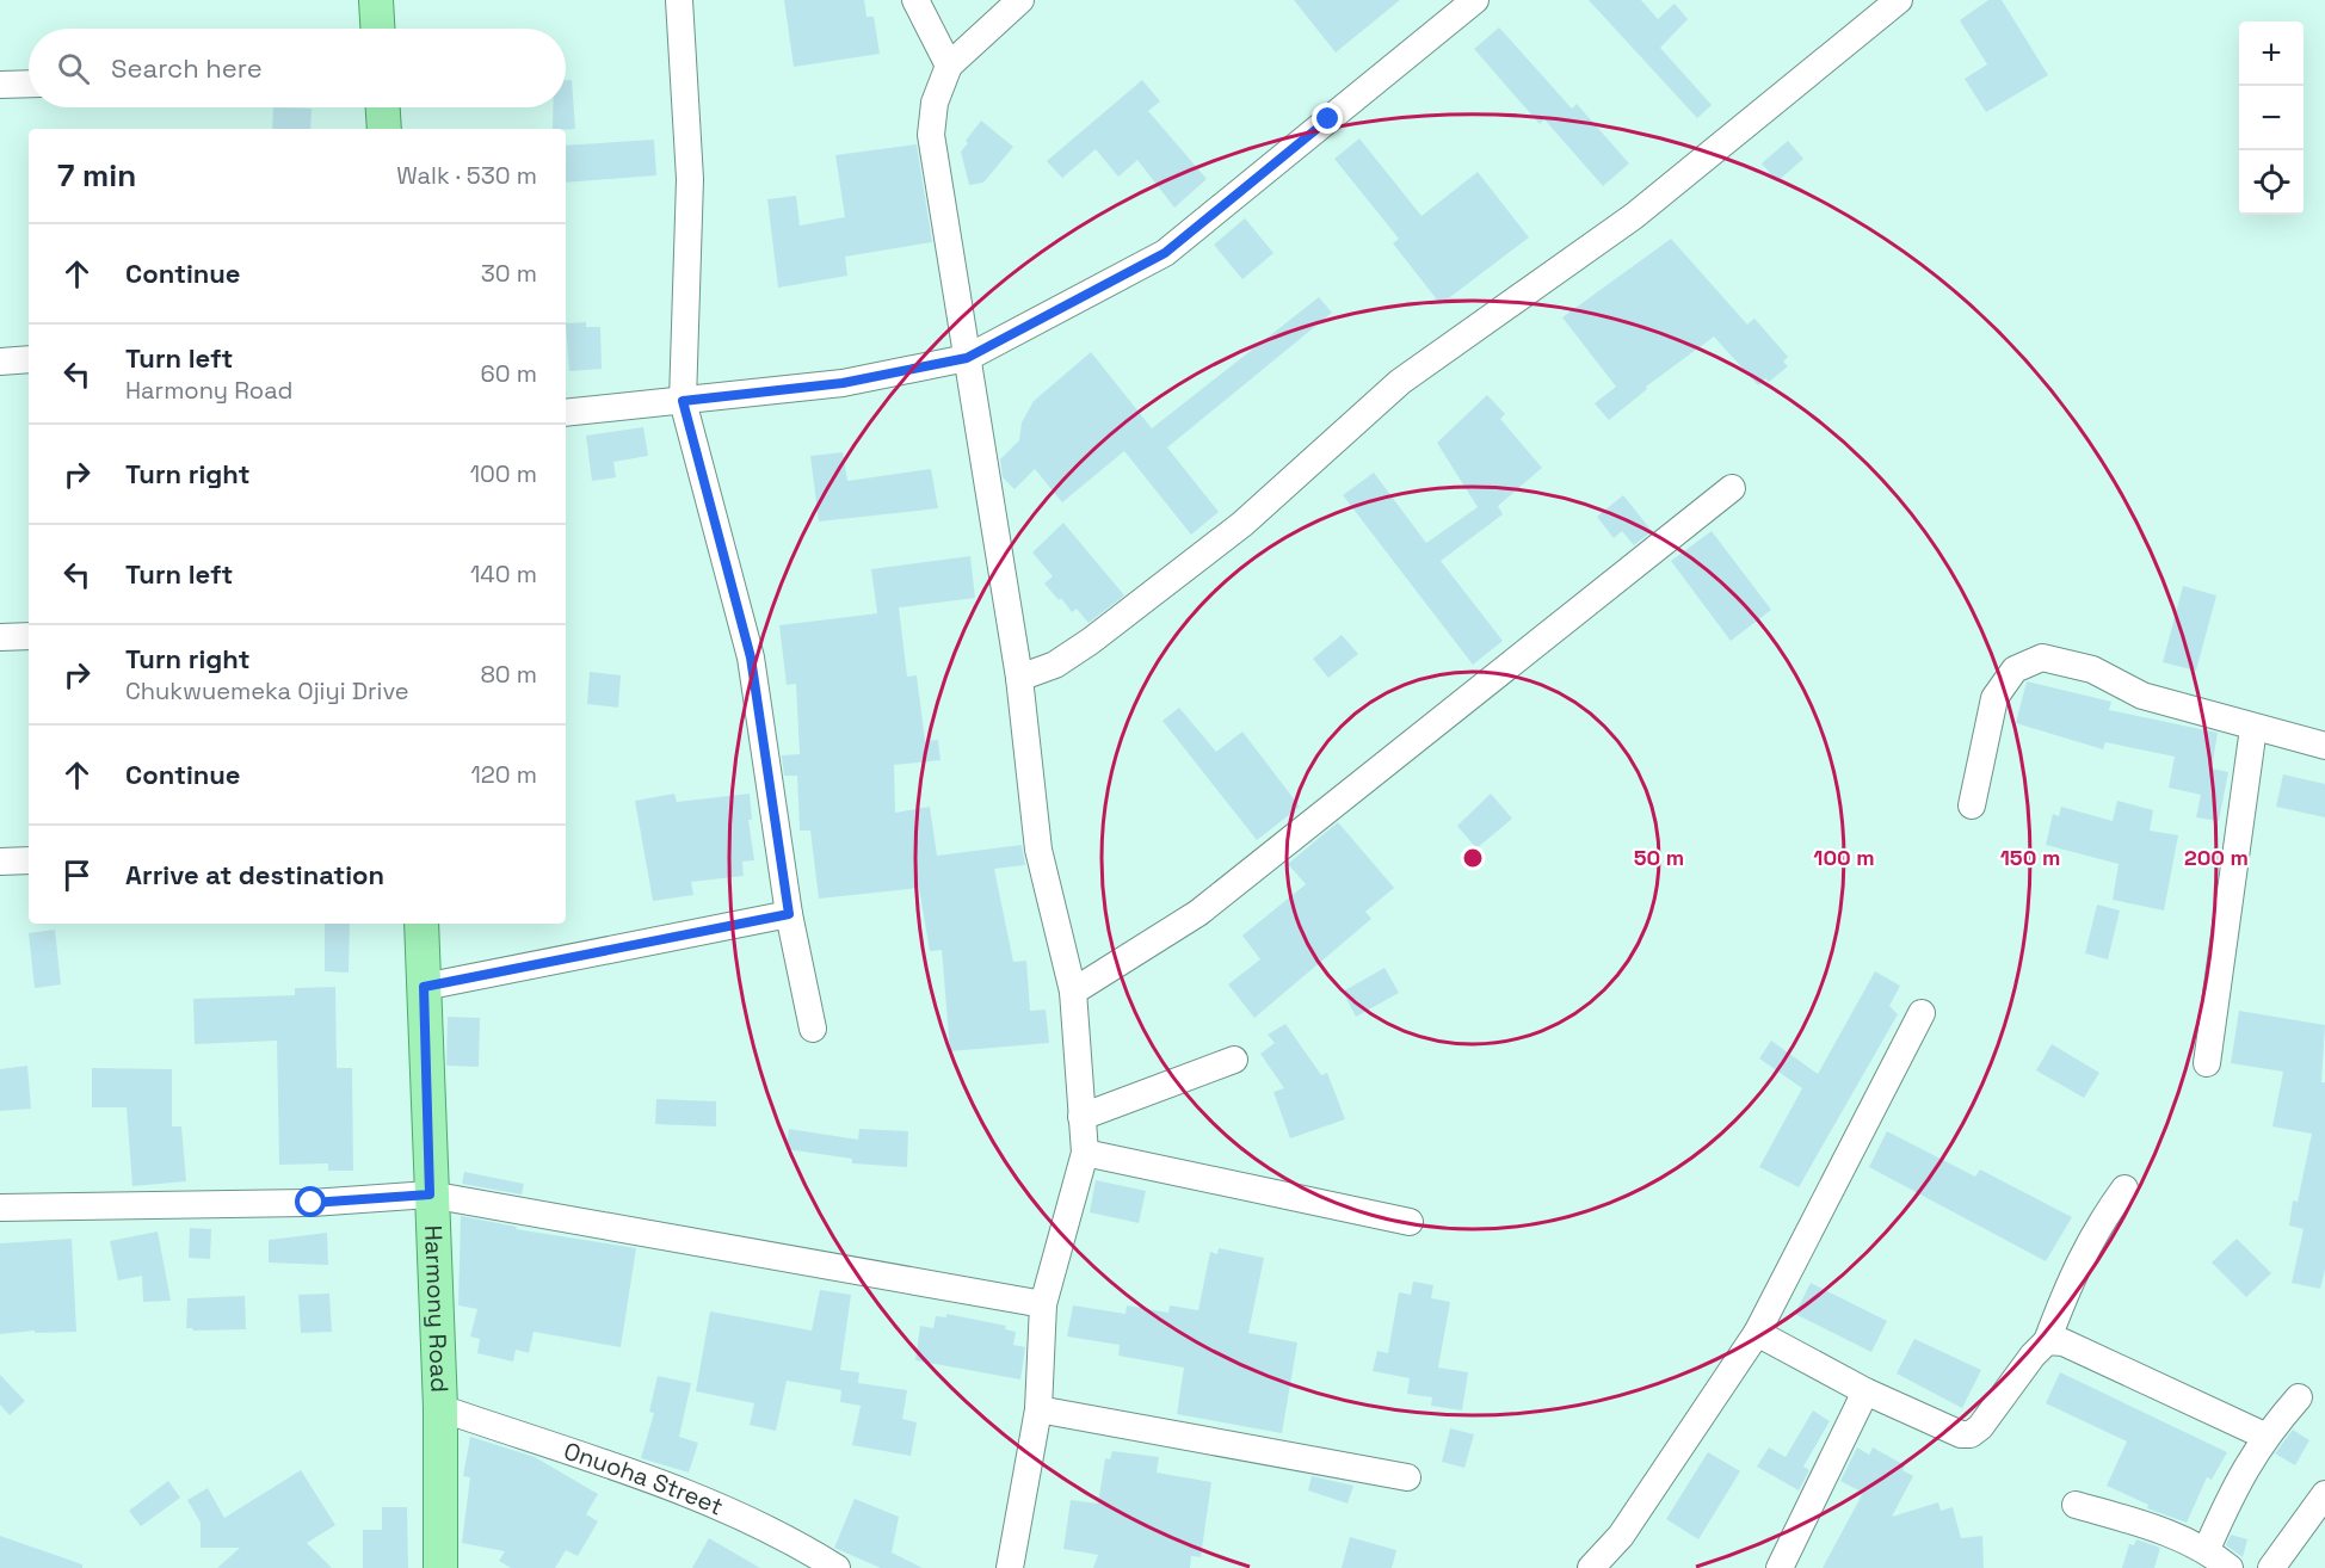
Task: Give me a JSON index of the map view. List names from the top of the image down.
{
  "streets": {
    "main road": ["Harmony Road"],
    "street": ["Onuoha Street"]
  },
  "crossings": [
    ["Harmony Road", "Onuoha Street"]
  ],
  "page": {
    "map_buttons": ["+", "−"],
    "search": "Search here",
    "heading": ["7 min", "Walk · 530 m"],
    "list": [
      ["Continue", "30 m"],
      ["Turn left", "Harmony Road", "60 m"],
      ["Turn right", "100 m"],
      ["Turn left", "140 m"],
      ["Turn right", "Chukwuemeka Ojiyi Drive", "80 m"],
      ["Continue", "120 m"],
      "Arrive at destination"
    ]
  },
  "rings": [
    "50 m",
    "100 m",
    "150 m",
    "200 m"
  ]
}
